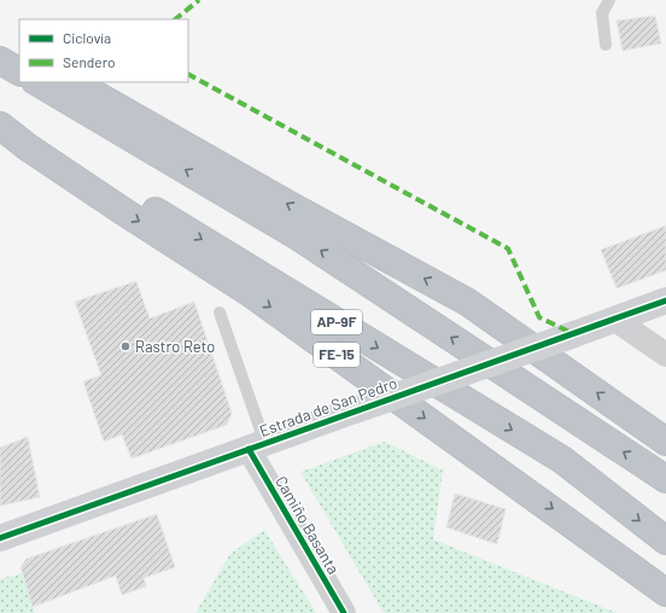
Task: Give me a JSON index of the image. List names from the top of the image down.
{
  "streets": {
    "highway": ["AP-9F", "FE-15"],
    "street": ["Estrada de San Pedro", "Camiño Basanta"]
  },
  "crossings": [
    ["Estrada de San Pedro", "Camiño Basanta"]
  ],
  "places": ["Rastro Reto"],
  "legend": ["Ciclovía", "Sendero"]
}
